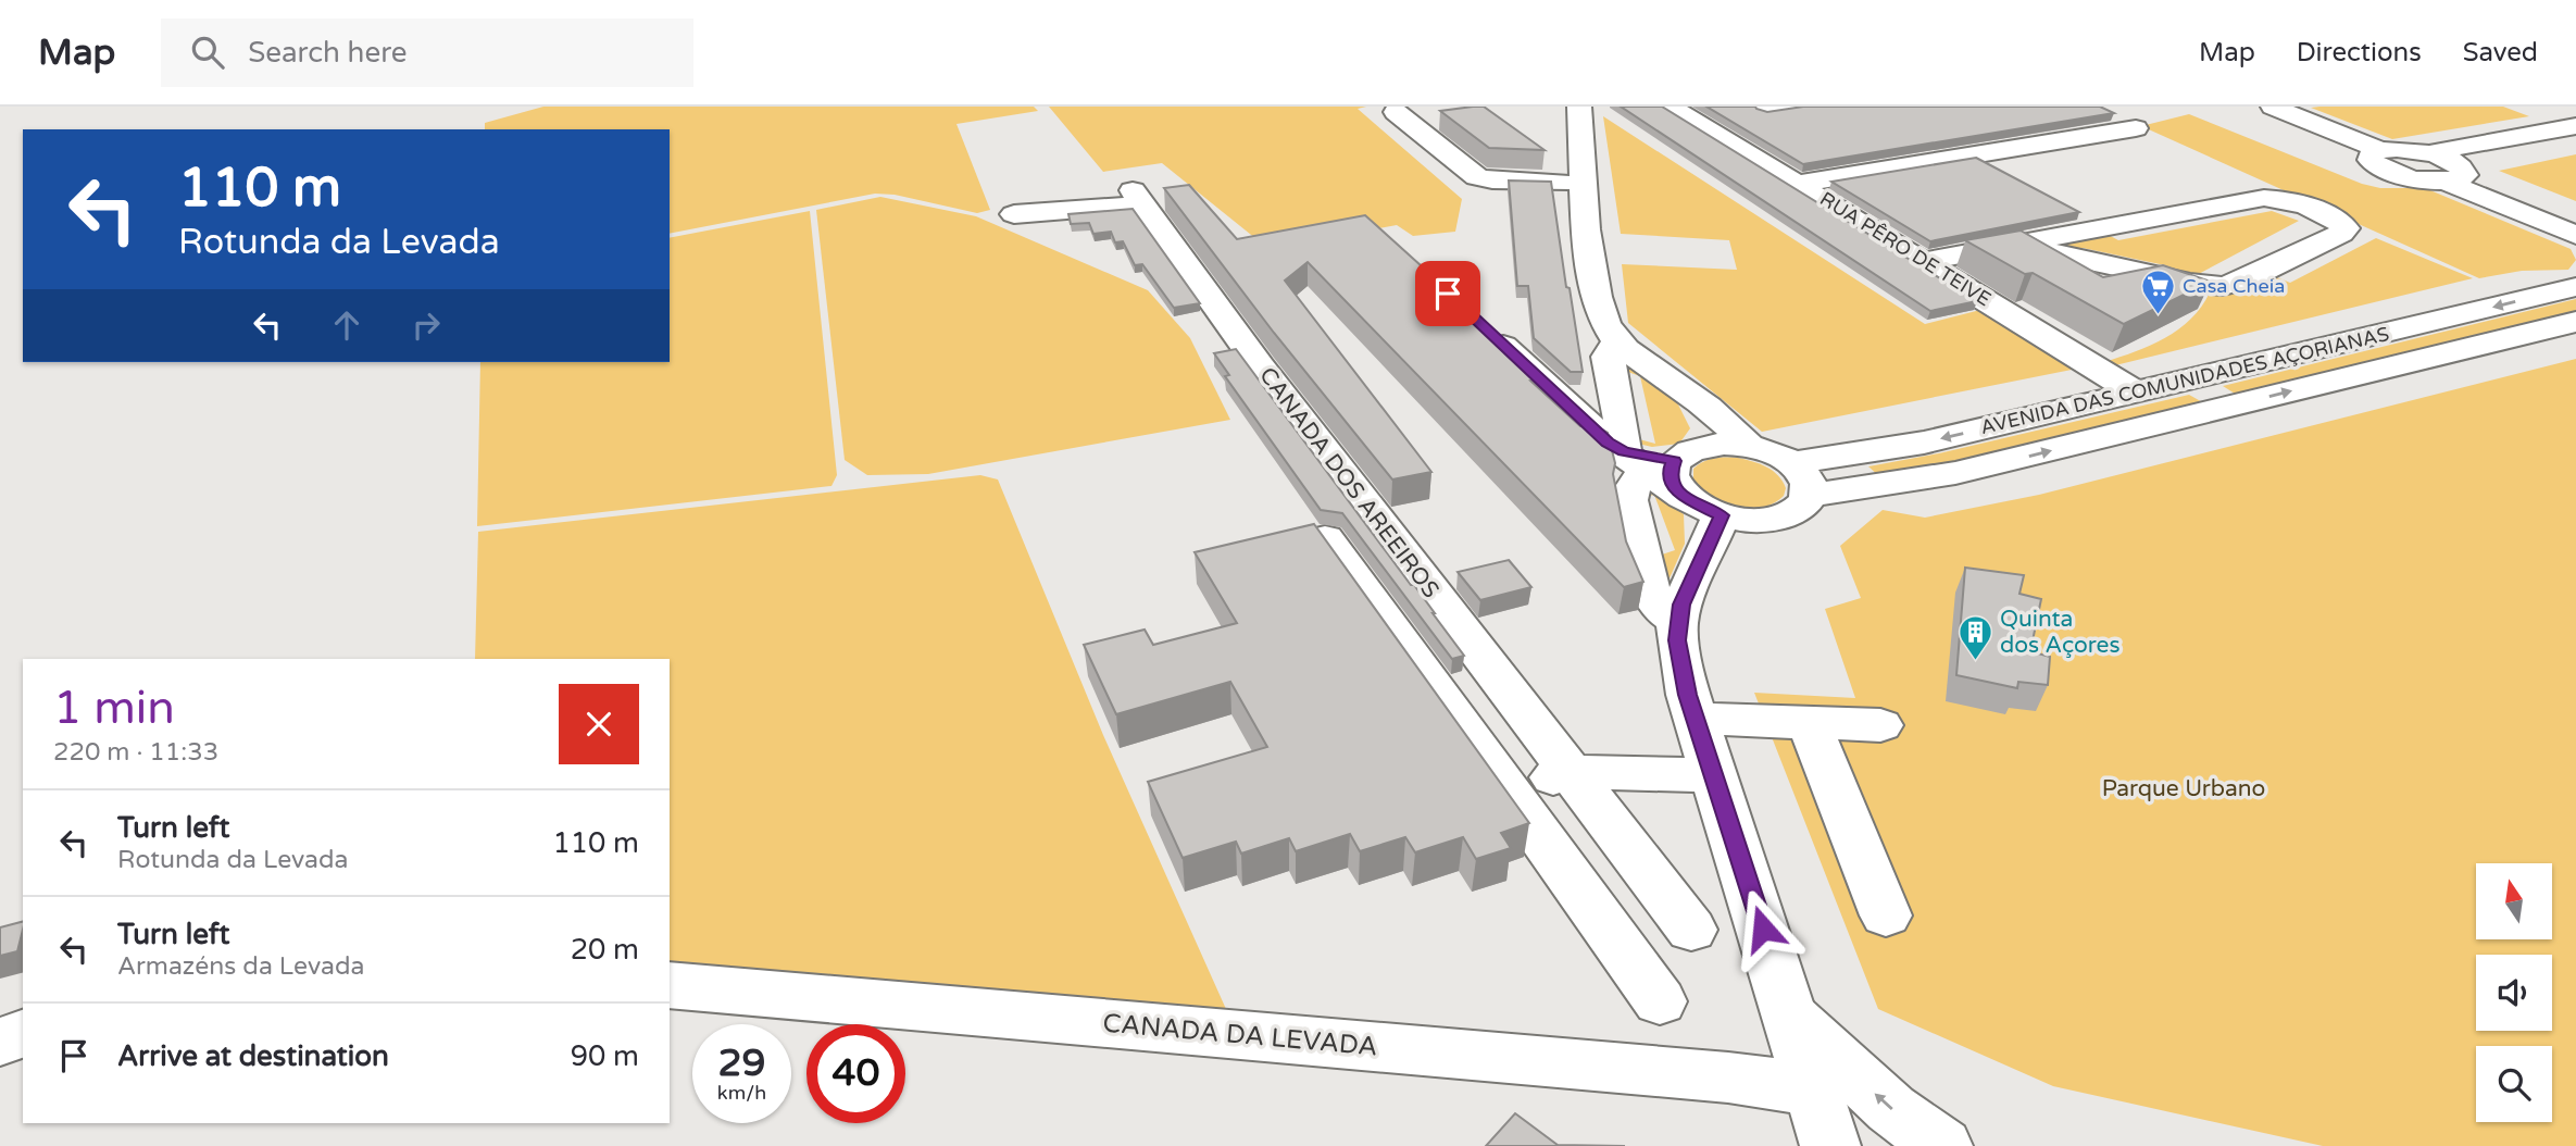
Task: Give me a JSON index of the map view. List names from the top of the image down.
{
  "streets": {
    "main road": [
      "RUA PÊRO DE TEIVE",
      "AVENIDA DAS COMUNIDADES AÇORIANAS",
      "CANADA DOS AREEIROS",
      "CANADA DA LEVADA"
    ]
  },
  "crossings": [
    ["RUA PÊRO DE TEIVE", "AVENIDA DAS COMUNIDADES AÇORIANAS"]
  ],
  "parks": ["Parque Urbano"],
  "places": {
    "supermarket": ["Casa Cheia"],
    "building": ["Quinta dos Açores"]
  },
  "north": "top",
  "page": {
    "header": "Map",
    "search": "Search here",
    "nav": ["Map", "Directions", "Saved"],
    "turn": ["110 m", "Rotunda da Levada"],
    "heading": ["1 min", "220 m · 11:33"],
    "list": [
      {
        "name": "Turn left",
        "note": "Rotunda da Levada",
        "value": "110 m"
      },
      {
        "name": "Turn left",
        "note": "Armazéns da Levada",
        "value": "20 m"
      },
      {
        "name": "Arrive at destination",
        "value": "90 m"
      }
    ],
    "speed": "29 km/h",
    "limit": "40"
  }
}
